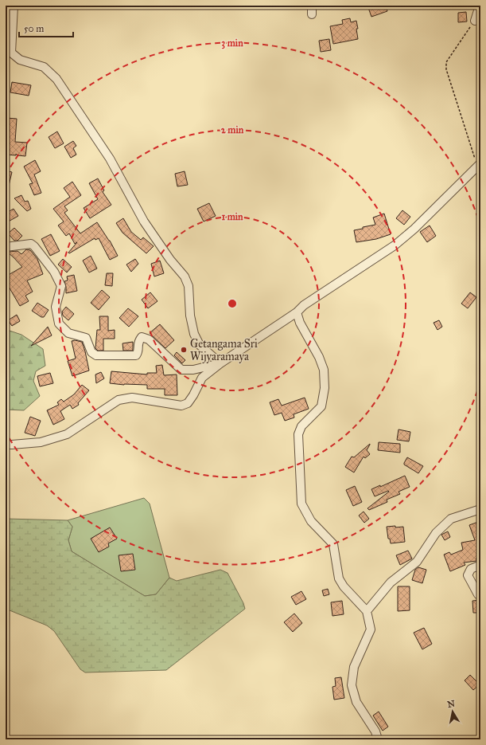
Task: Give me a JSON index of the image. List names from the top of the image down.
{
  "places": ["Getangama Sri Wijyaramaya"],
  "scale_bar": "50 m",
  "north": "top",
  "rings": ["3 min", "2 min", "1 min"]
}
